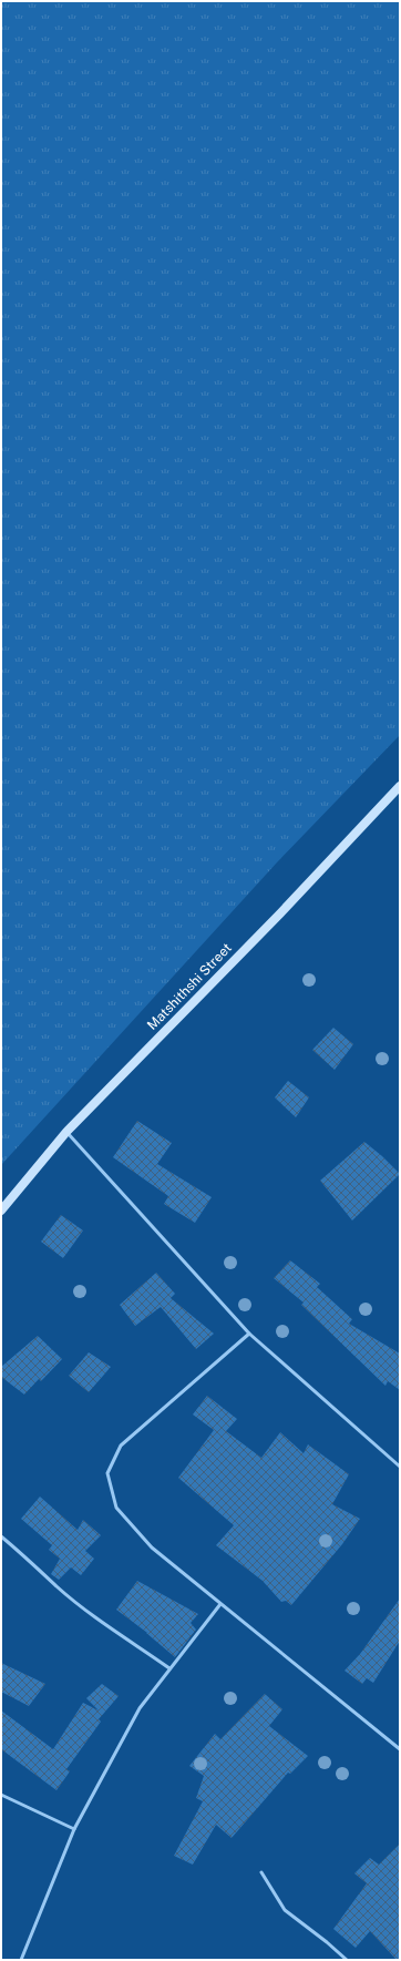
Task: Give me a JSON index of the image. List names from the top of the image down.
{
  "streets": {
    "main road": ["Matshithshi Street"]
  }
}
